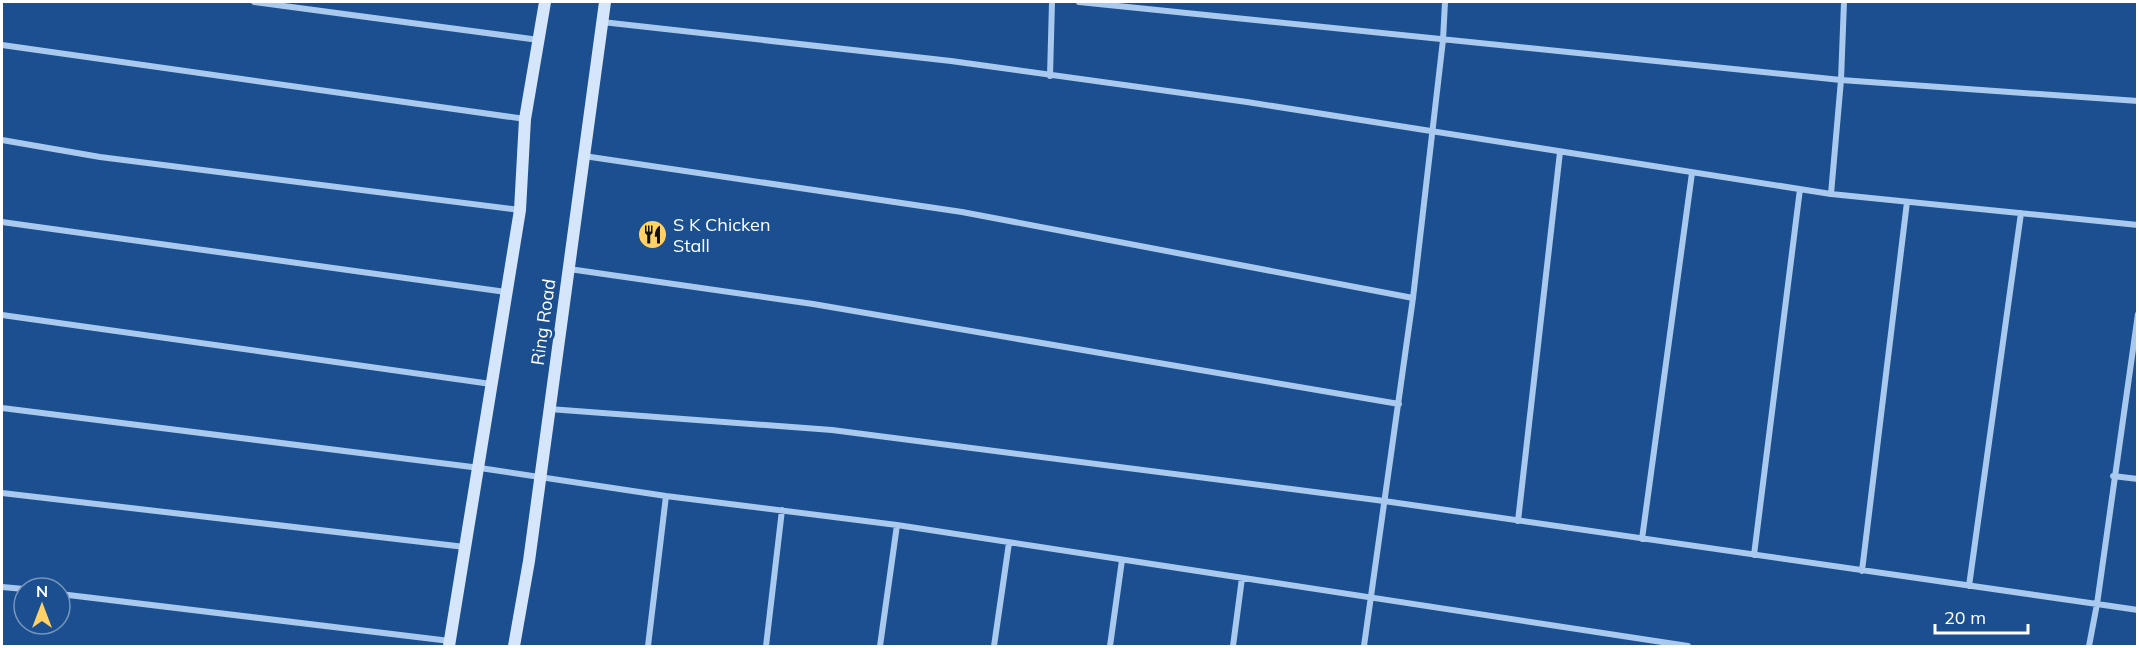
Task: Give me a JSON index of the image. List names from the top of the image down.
{
  "streets": {
    "main road": ["Ring Road"]
  },
  "places": {
    "restaurant": ["S K Chicken Stall"]
  },
  "scale_bar": "20 m",
  "north": "top"
}
